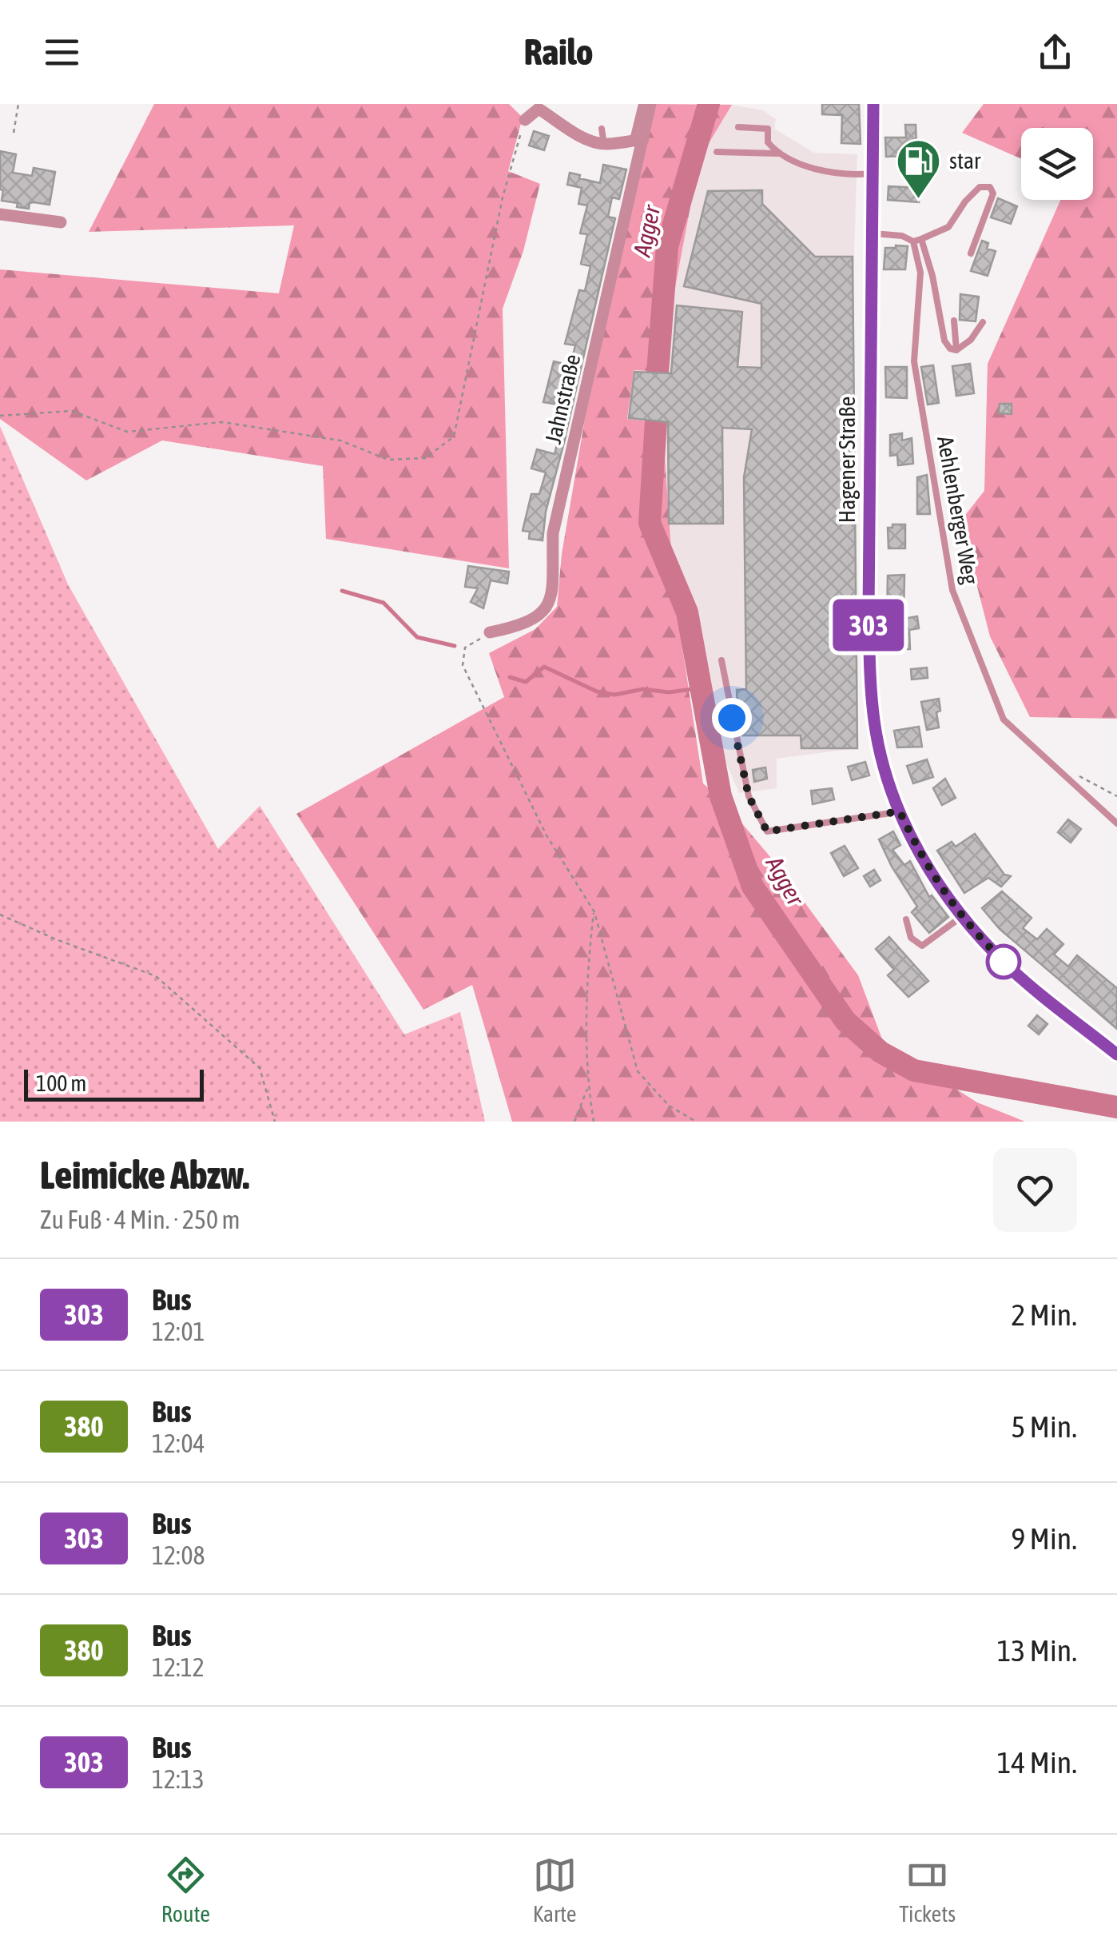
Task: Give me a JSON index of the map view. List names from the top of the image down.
{
  "streets": {
    "main road": ["Hagener Straße"],
    "street": ["Jahnstraße"],
    "lane": ["Aehlenberger Weg"]
  },
  "water": ["Agger"],
  "places": {
    "fuel station": ["star"]
  },
  "lines": ["bus line 303"],
  "scale_bar": "100 m",
  "page": {
    "header": "Railo",
    "on_map": "303",
    "scale": "100 m",
    "heading": ["Leimicke Abzw.", "Zu Fuß · 4 Min. · 250 m"],
    "list": [
      {
        "mark": "303",
        "name": "Bus",
        "note": "12:01",
        "value": "2 Min."
      },
      {
        "mark": "380",
        "name": "Bus",
        "note": "12:04",
        "value": "5 Min."
      },
      {
        "mark": "303",
        "name": "Bus",
        "note": "12:08",
        "value": "9 Min."
      },
      {
        "mark": "380",
        "name": "Bus",
        "note": "12:12",
        "value": "13 Min."
      },
      {
        "mark": "303",
        "name": "Bus",
        "note": "12:13",
        "value": "14 Min."
      }
    ],
    "tabs": ["Route", "Karte", "Tickets"]
  }
}
